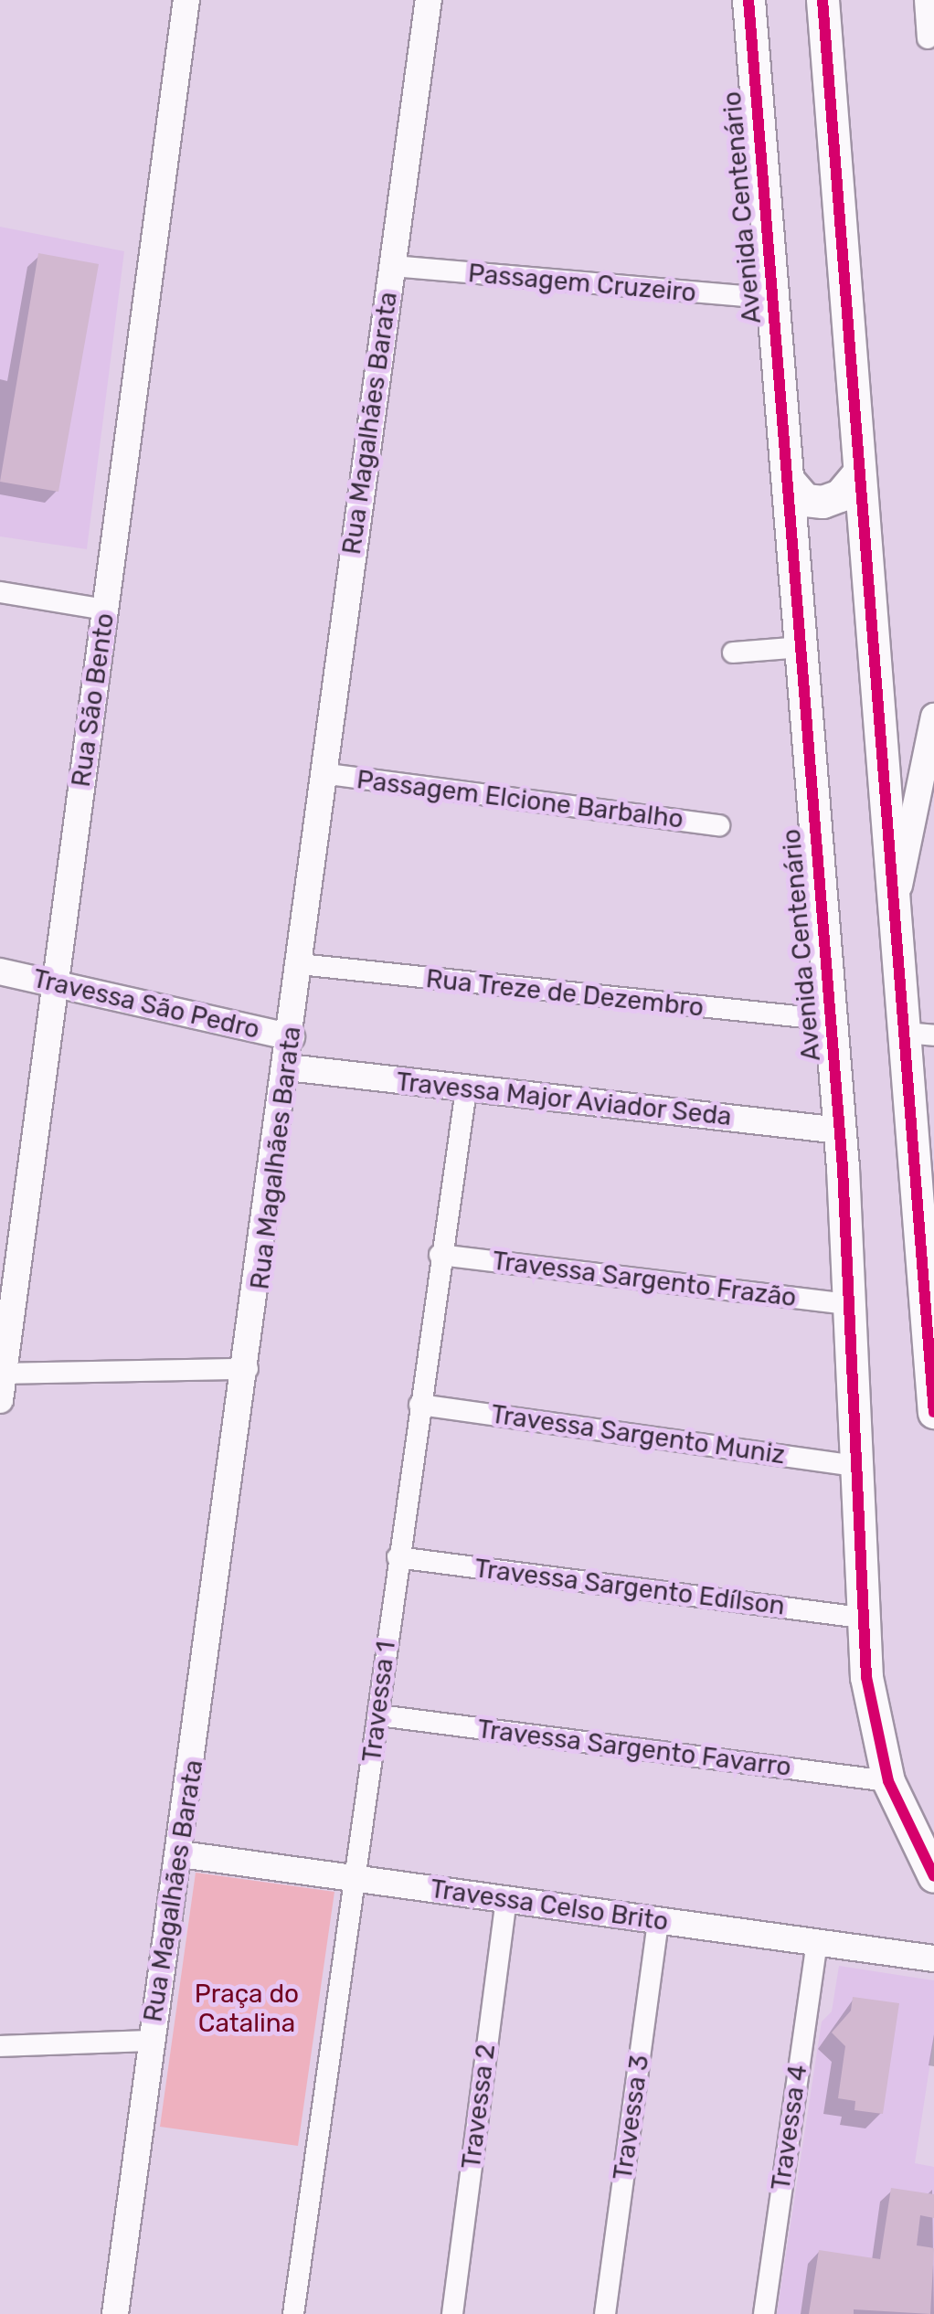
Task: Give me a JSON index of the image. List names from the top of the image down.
{
  "streets": {
    "main road": ["Avenida Centenário"],
    "street": [
      "Passagem Cruzeiro",
      "Rua Magalhães Barata",
      "Rua São Bento",
      "Passagem Elcione Barbalho",
      "Rua Treze de Dezembro",
      "Travessa São Pedro",
      "Travessa Major Aviador Seda",
      "Travessa Sargento Frazão",
      "Travessa Sargento Muniz",
      "Travessa Sargento Edílson",
      "Travessa 1",
      "Travessa Sargento Favarro",
      "Travessa Celso Brito",
      "Travessa 2",
      "Travessa 3",
      "Travessa 4"
    ]
  },
  "crossings": [
    ["Avenida Centenário", "Passagem Cruzeiro"],
    ["Avenida Centenário", "Rua Treze de Dezembro"],
    ["Avenida Centenário", "Travessa Major Aviador Seda"],
    ["Avenida Centenário", "Travessa Sargento Frazão"],
    ["Avenida Centenário", "Travessa Sargento Muniz"],
    ["Avenida Centenário", "Travessa Sargento Edílson"],
    ["Avenida Centenário", "Travessa Sargento Favarro"],
    ["Passagem Cruzeiro", "Rua Magalhães Barata"],
    ["Rua Magalhães Barata", "Passagem Elcione Barbalho"],
    ["Rua Magalhães Barata", "Rua Treze de Dezembro"],
    ["Rua Magalhães Barata", "Travessa São Pedro"],
    ["Rua Magalhães Barata", "Travessa Major Aviador Seda"],
    ["Rua Magalhães Barata", "Travessa Celso Brito"],
    ["Rua São Bento", "Travessa São Pedro"],
    ["Travessa Major Aviador Seda", "Travessa 1"],
    ["Travessa Sargento Frazão", "Travessa 1"],
    ["Travessa Sargento Muniz", "Travessa 1"],
    ["Travessa Sargento Edílson", "Travessa 1"],
    ["Travessa 1", "Travessa Sargento Favarro"],
    ["Travessa 1", "Travessa Celso Brito"],
    ["Travessa Celso Brito", "Travessa 2"],
    ["Travessa Celso Brito", "Travessa 3"],
    ["Travessa Celso Brito", "Travessa 4"]
  ],
  "parks": ["Praça do Catalina"]
}
